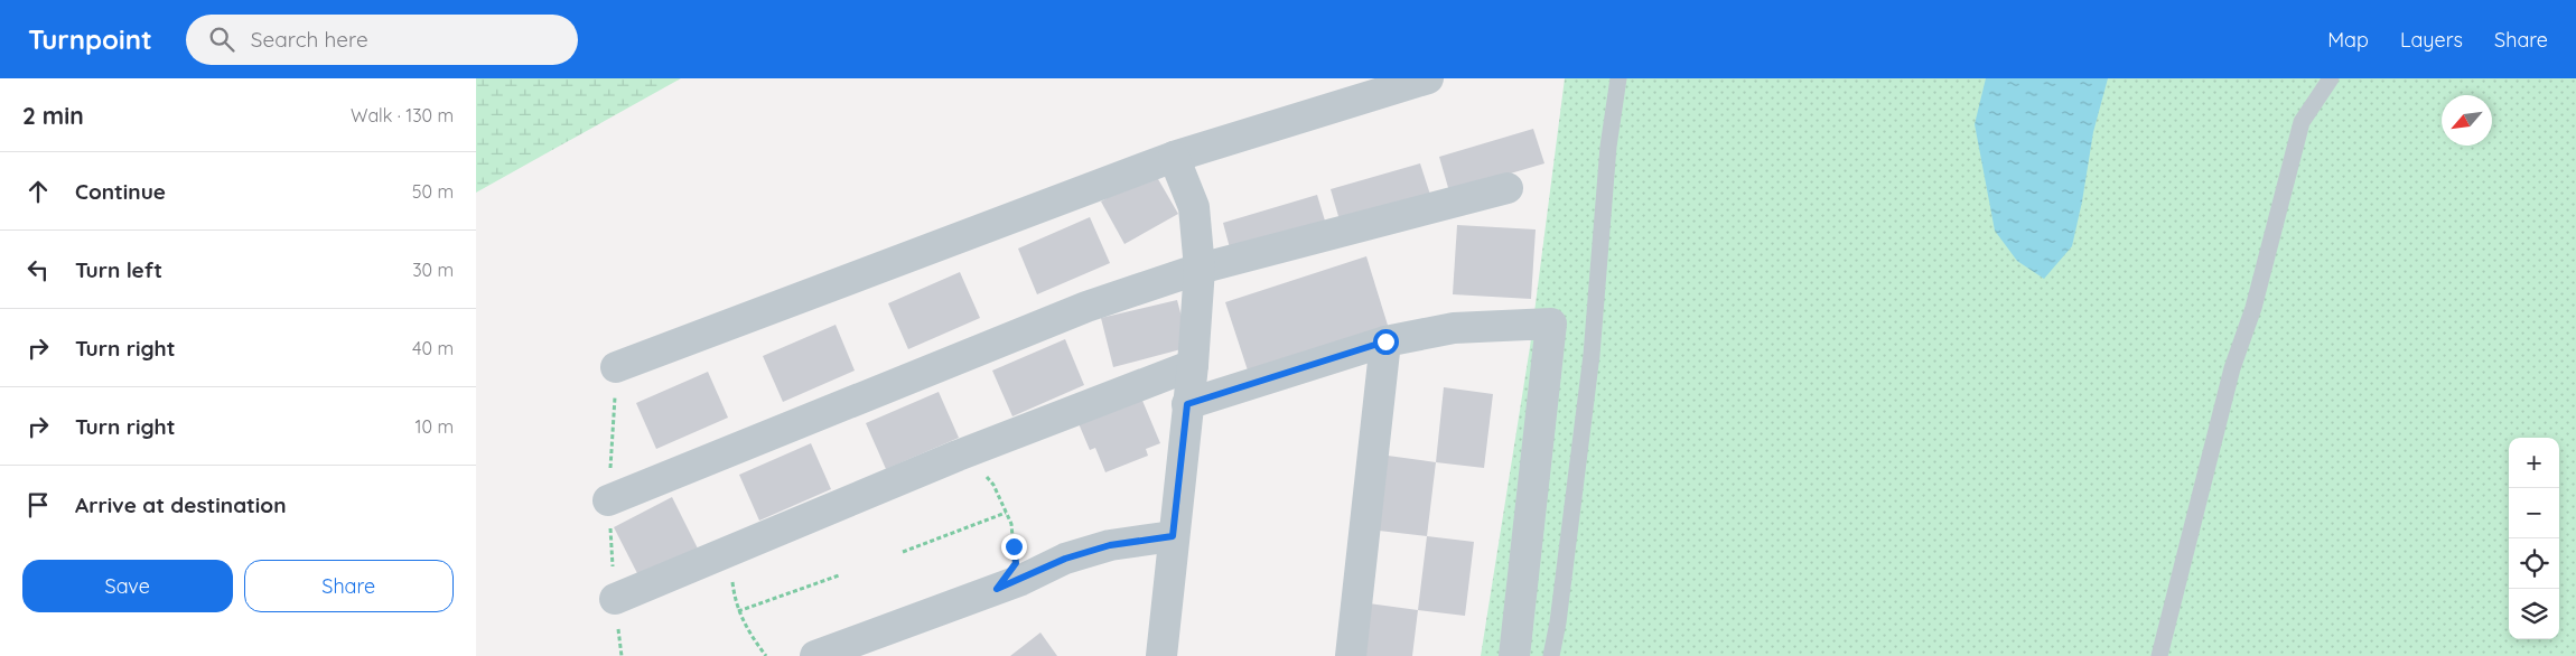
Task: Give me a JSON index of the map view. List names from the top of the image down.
{
  "north": "bottom left",
  "page": {
    "header": "Turnpoint",
    "search": "Search here",
    "nav": ["Map", "Layers", "Share"],
    "heading": ["2 min", "Walk · 130 m"],
    "list": [
      ["Continue", "50 m"],
      ["Turn left", "30 m"],
      ["Turn right", "40 m"],
      ["Turn right", "10 m"],
      "Arrive at destination"
    ],
    "map_buttons": ["+", "−"],
    "buttons": ["Save", "Share"]
  }
}
